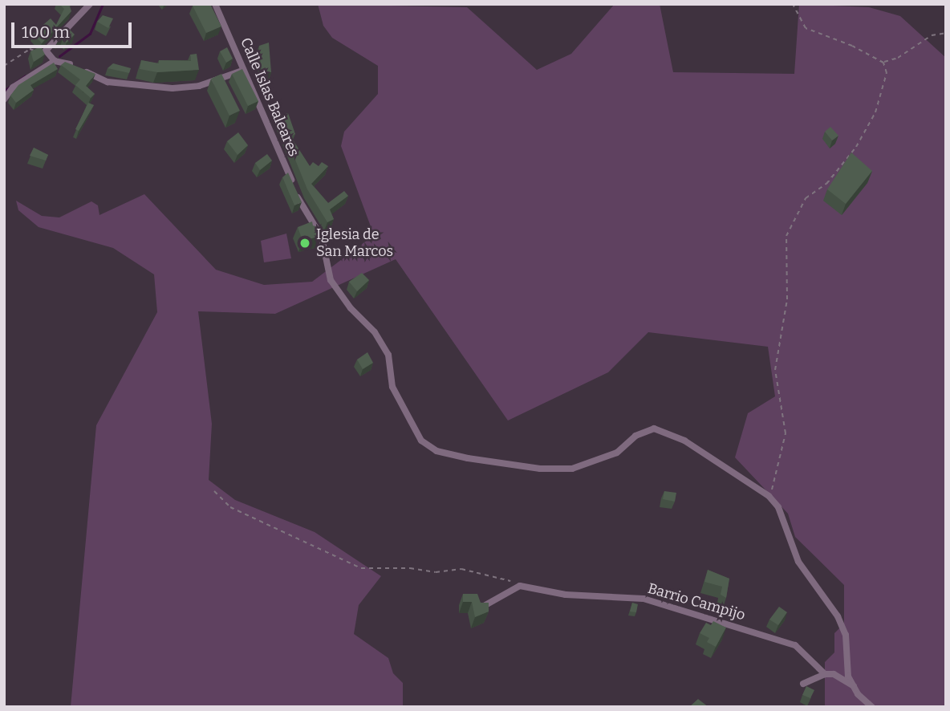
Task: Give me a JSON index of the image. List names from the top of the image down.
{
  "streets": {
    "street": ["Calle Islas Baleares", "Barrio Campijo"]
  },
  "places": ["Iglesia de San Marcos"],
  "scale_bar": "100 m"
}
